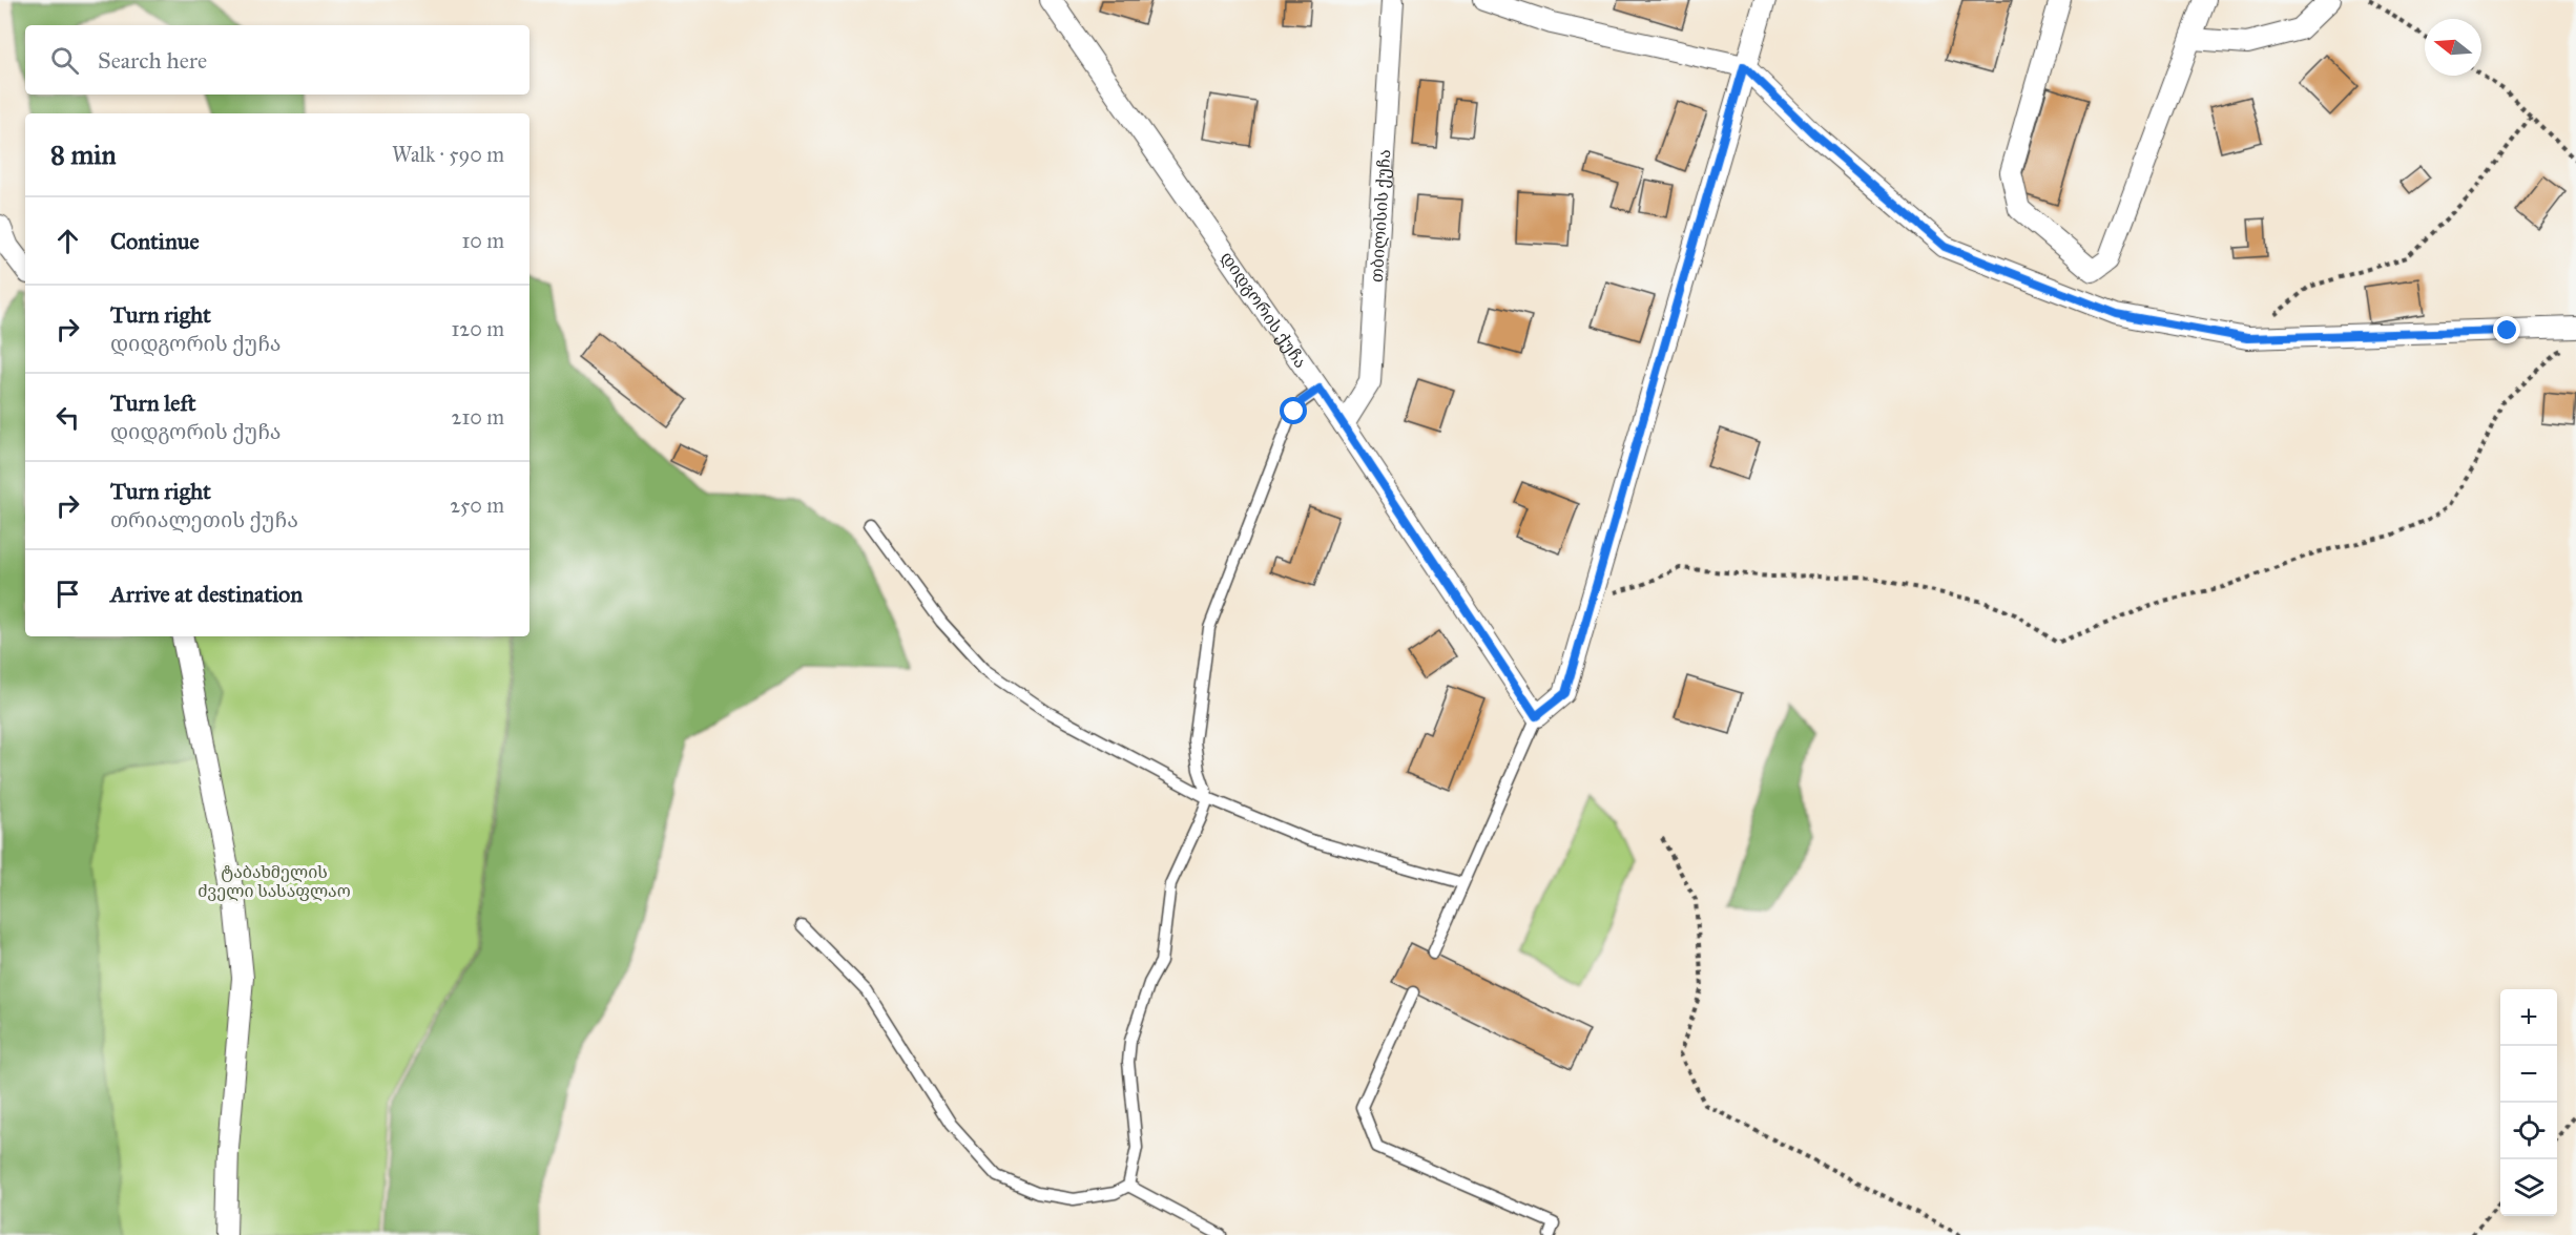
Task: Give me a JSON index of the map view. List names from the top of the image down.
{
  "streets": {
    "street": ["თბილისის ქუჩა", "დიდგორის ქუჩა"]
  },
  "crossings": [
    ["თბილისის ქუჩა", "დიდგორის ქუჩა"]
  ],
  "parks": ["ტაბახმელის ძველი სასაფლაო"],
  "north": "left",
  "page": {
    "search": "Search here",
    "heading": ["8 min", "Walk · 590 m"],
    "list": [
      ["Continue", "10 m"],
      ["Turn right", "დიდგორის ქუჩა", "120 m"],
      ["Turn left", "დიდგორის ქუჩა", "210 m"],
      ["Turn right", "თრიალეთის ქუჩა", "250 m"],
      "Arrive at destination"
    ],
    "map_buttons": ["+", "−"]
  }
}
